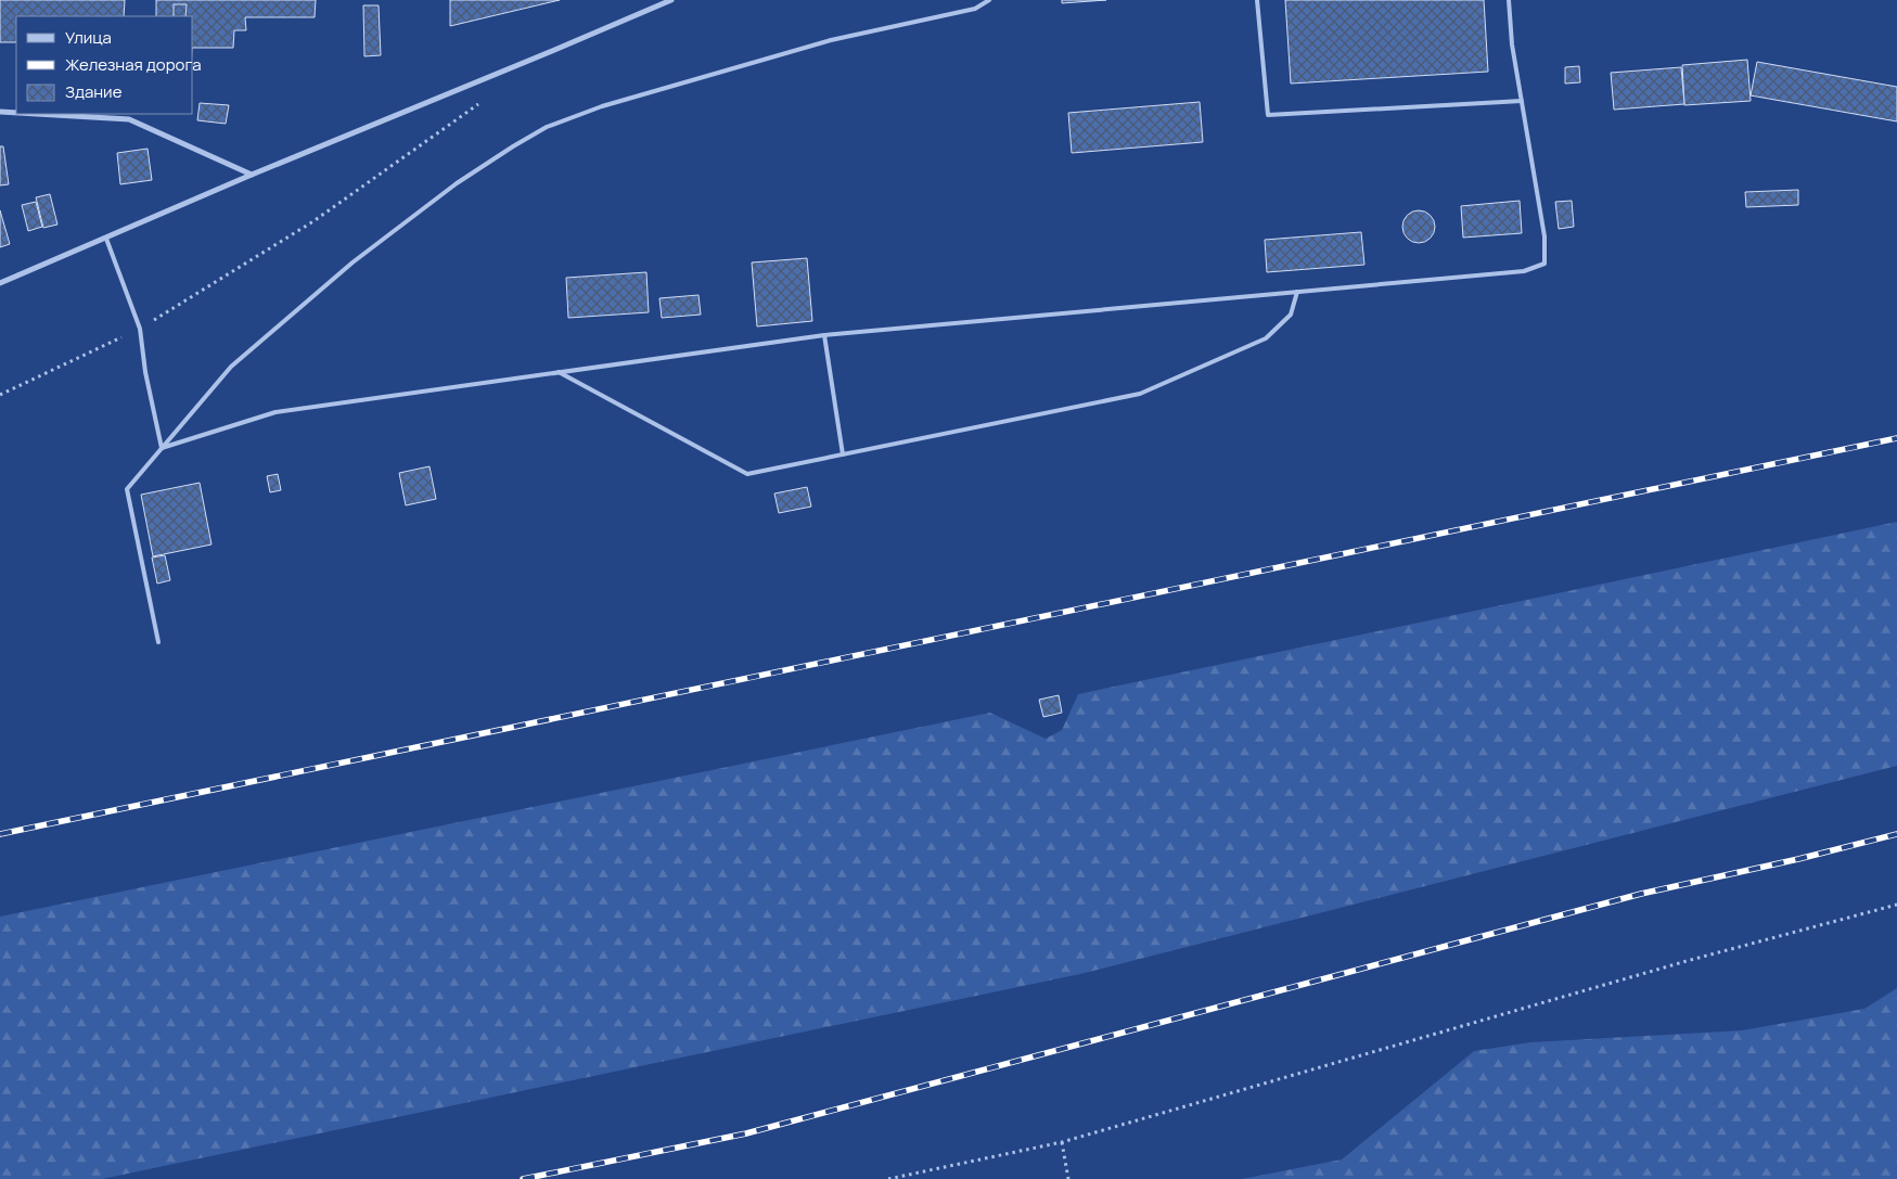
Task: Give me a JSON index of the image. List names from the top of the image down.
{
  "legend": ["Улица", "Железная дорога", "Здание"]
}
